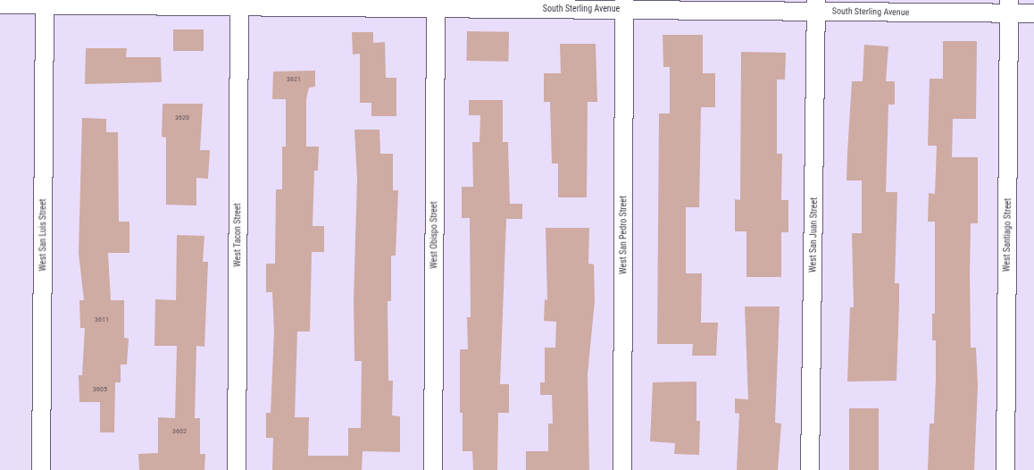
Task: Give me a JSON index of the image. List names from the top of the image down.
{
  "streets": {
    "street": [
      "South Sterling Avenue",
      "West San Luis Street",
      "West Tacon Street",
      "West Obispo Street",
      "West San Pedro Street",
      "West San Juan Street",
      "West Santiago Street"
    ]
  },
  "crossings": [
    ["South Sterling Avenue", "West San Luis Street"],
    ["South Sterling Avenue", "West Tacon Street"],
    ["South Sterling Avenue", "West Obispo Street"],
    ["South Sterling Avenue", "West San Pedro Street"],
    ["South Sterling Avenue", "West San Juan Street"],
    ["South Sterling Avenue", "West Santiago Street"]
  ],
  "house_numbers": [
    "3621",
    "3620",
    "3611",
    "3605",
    "3602"
  ]
}
